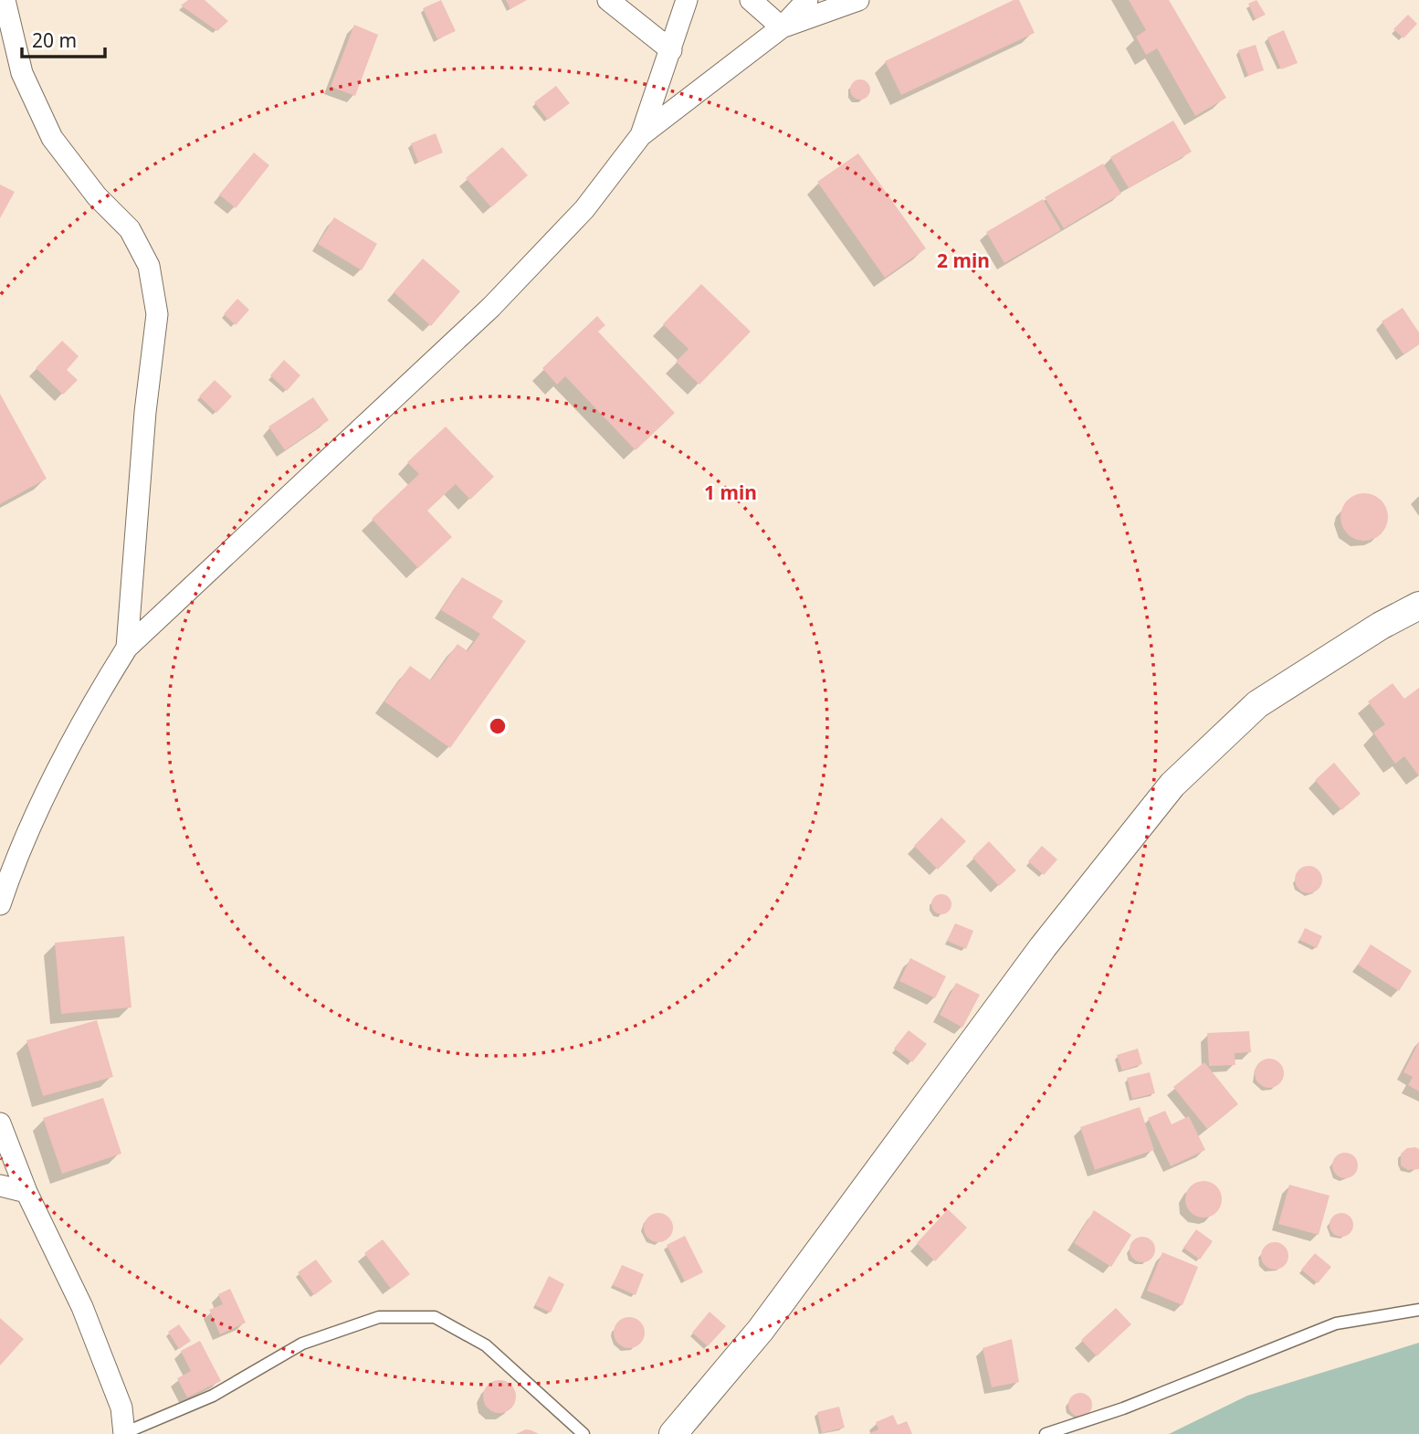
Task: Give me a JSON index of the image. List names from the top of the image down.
{
  "scale_bar": "20 m",
  "rings": ["2 min", "1 min"]
}
